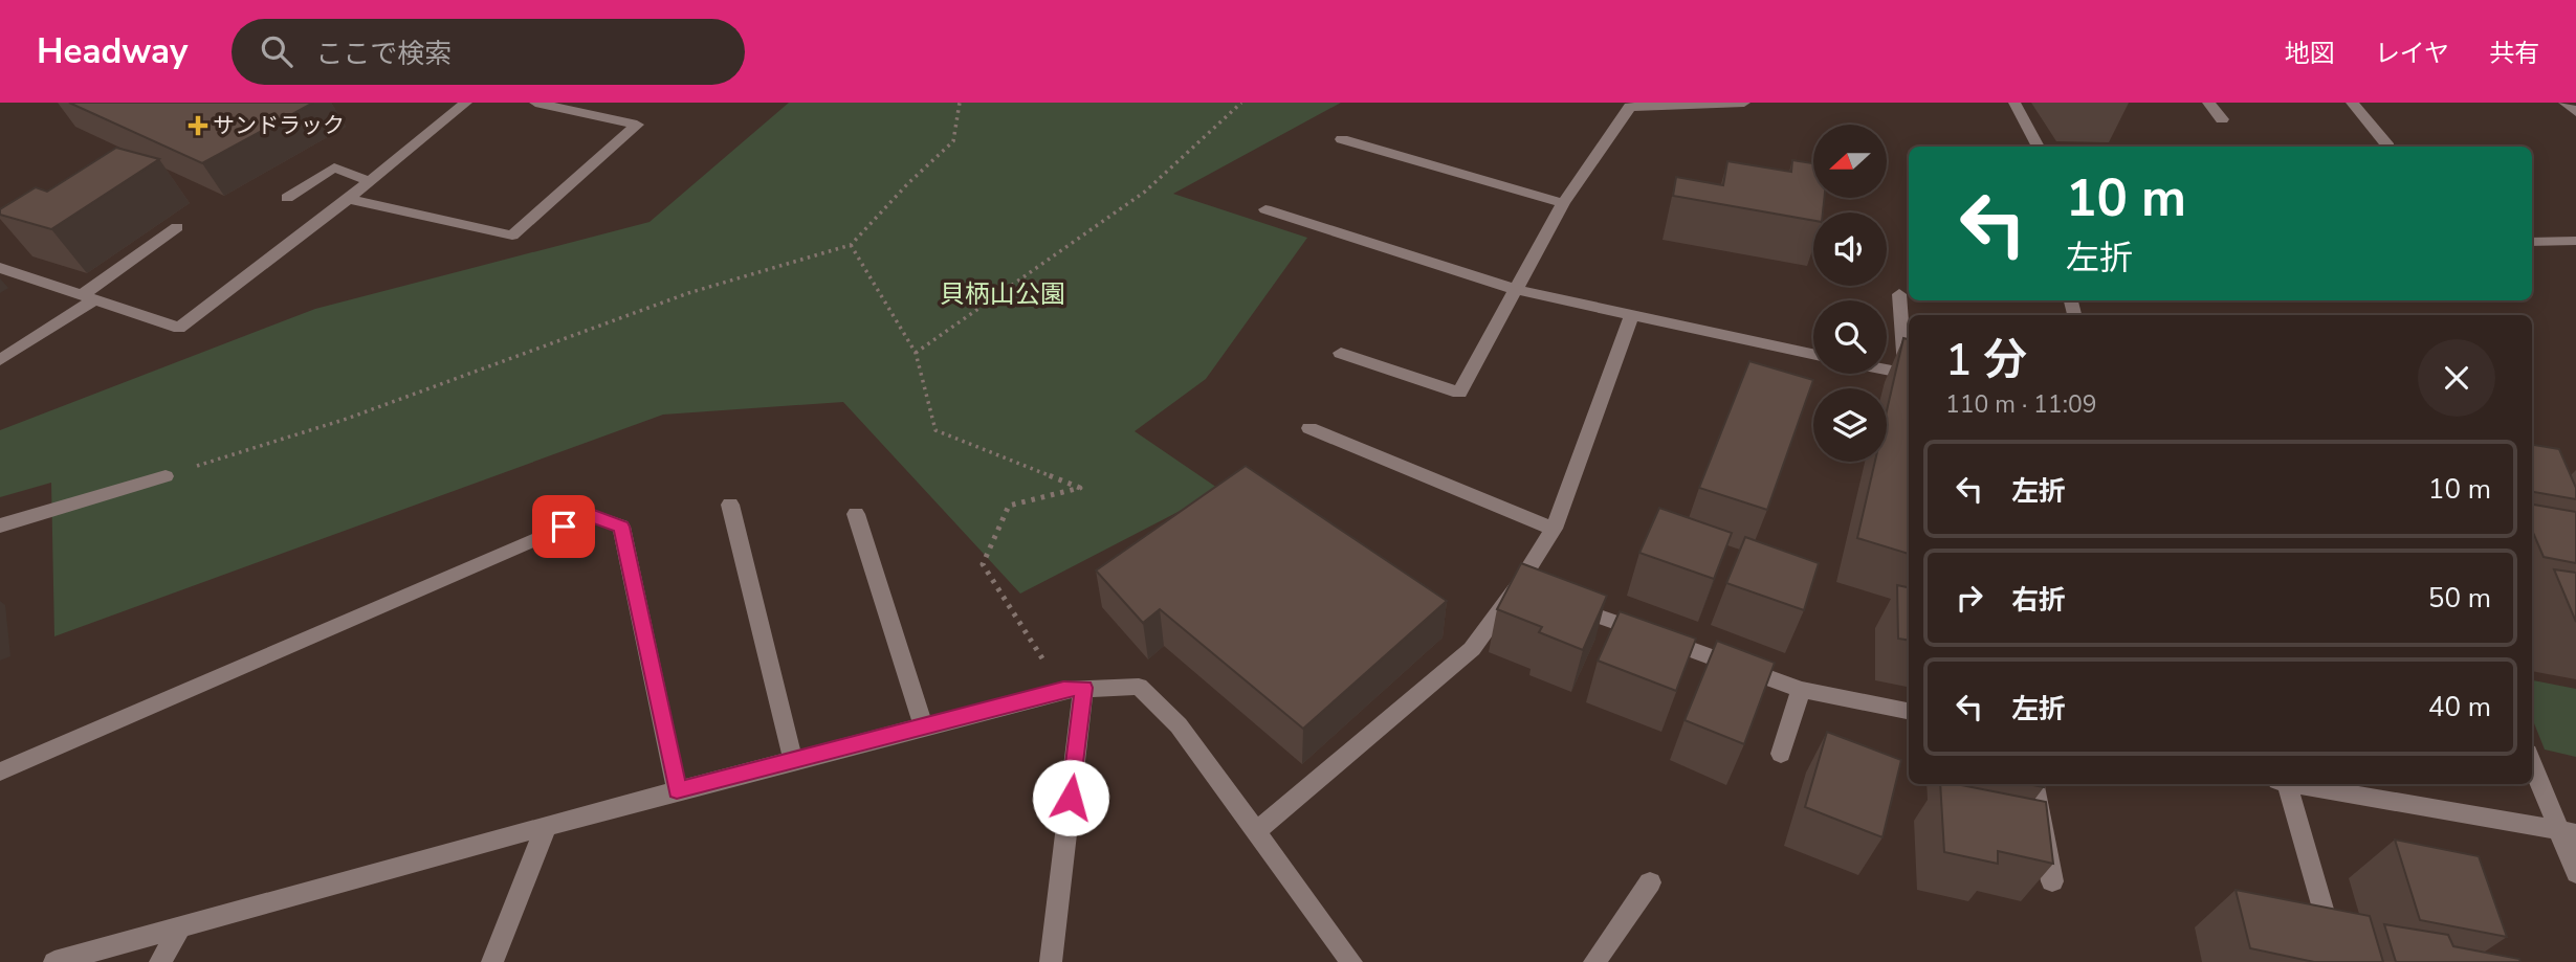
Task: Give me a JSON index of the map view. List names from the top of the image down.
{
  "parks": ["貝柄山公園"],
  "places": {
    "health": ["サンドラック"]
  },
  "north": "left",
  "page": {
    "header": "Headway",
    "search": "ここで検索",
    "nav": ["地図", "レイヤ", "共有"],
    "turn": ["10 m", "左折"],
    "heading": ["1 分", "110 m · 11:09"],
    "list": [
      {
        "name": "左折",
        "value": "10 m"
      },
      {
        "name": "右折",
        "value": "50 m"
      },
      {
        "name": "左折",
        "value": "40 m"
      }
    ]
  }
}
